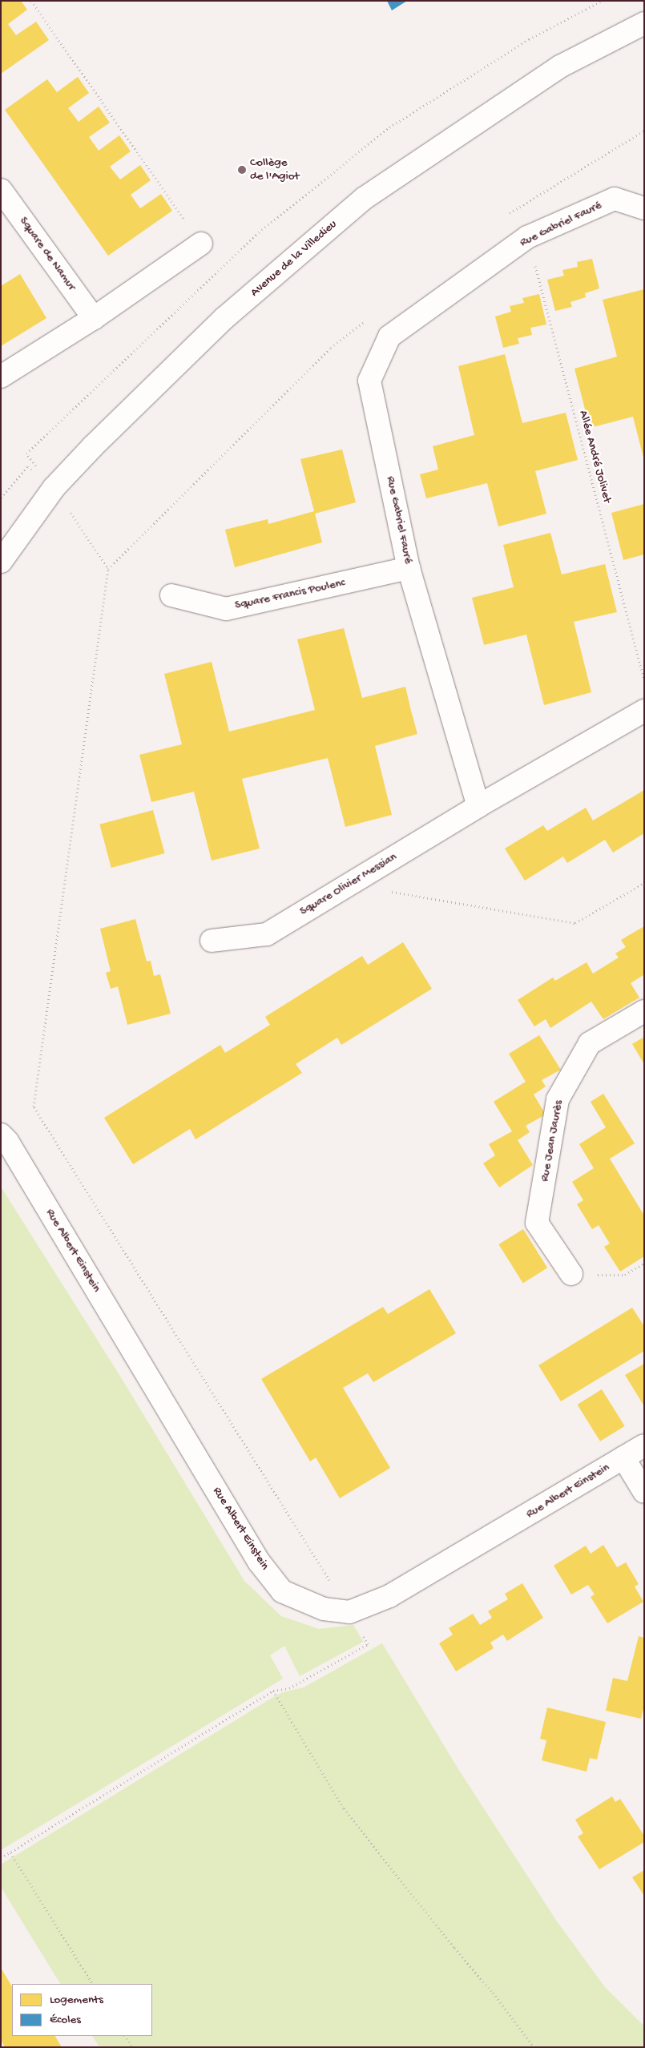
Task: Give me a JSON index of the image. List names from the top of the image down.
{
  "streets": {
    "street": [
      "Rue Gabriel Fauré",
      "Square de Namur",
      "Avenue de la Villedieu",
      "Square Francis Poulenc",
      "Square Olivier Messian",
      "Rue Jean Jaurès",
      "Rue Albert Einstein"
    ],
    "path": ["Allée André Jolivet"]
  },
  "crossings": [
    ["Rue Gabriel Fauré", "Allée André Jolivet"],
    ["Rue Gabriel Fauré", "Square Francis Poulenc"],
    ["Rue Gabriel Fauré", "Square Olivier Messian"]
  ],
  "places": ["Collège de l'Agiot"],
  "legend": ["Logements", "Écoles"]
}
